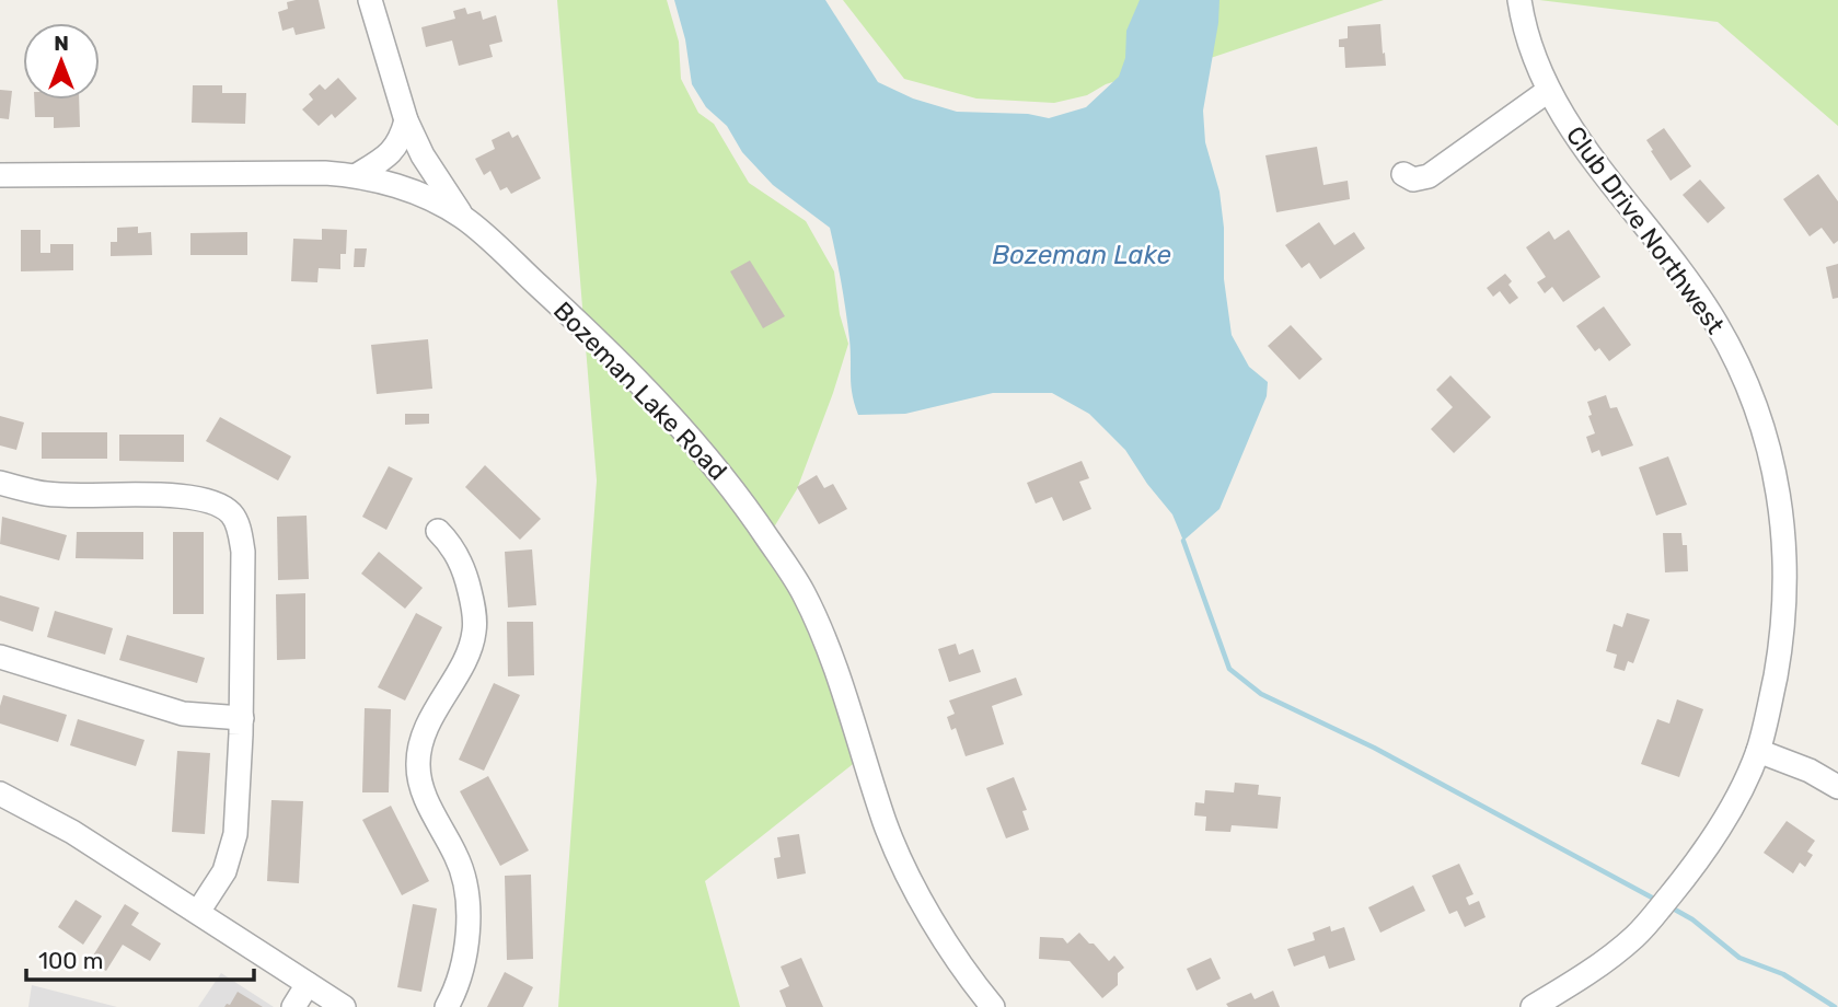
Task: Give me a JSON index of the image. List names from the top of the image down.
{
  "streets": {
    "street": ["Club Drive Northwest", "Bozeman Lake Road"]
  },
  "water": ["Bozeman Lake"],
  "scale_bar": "100 m",
  "north": "top"
}
